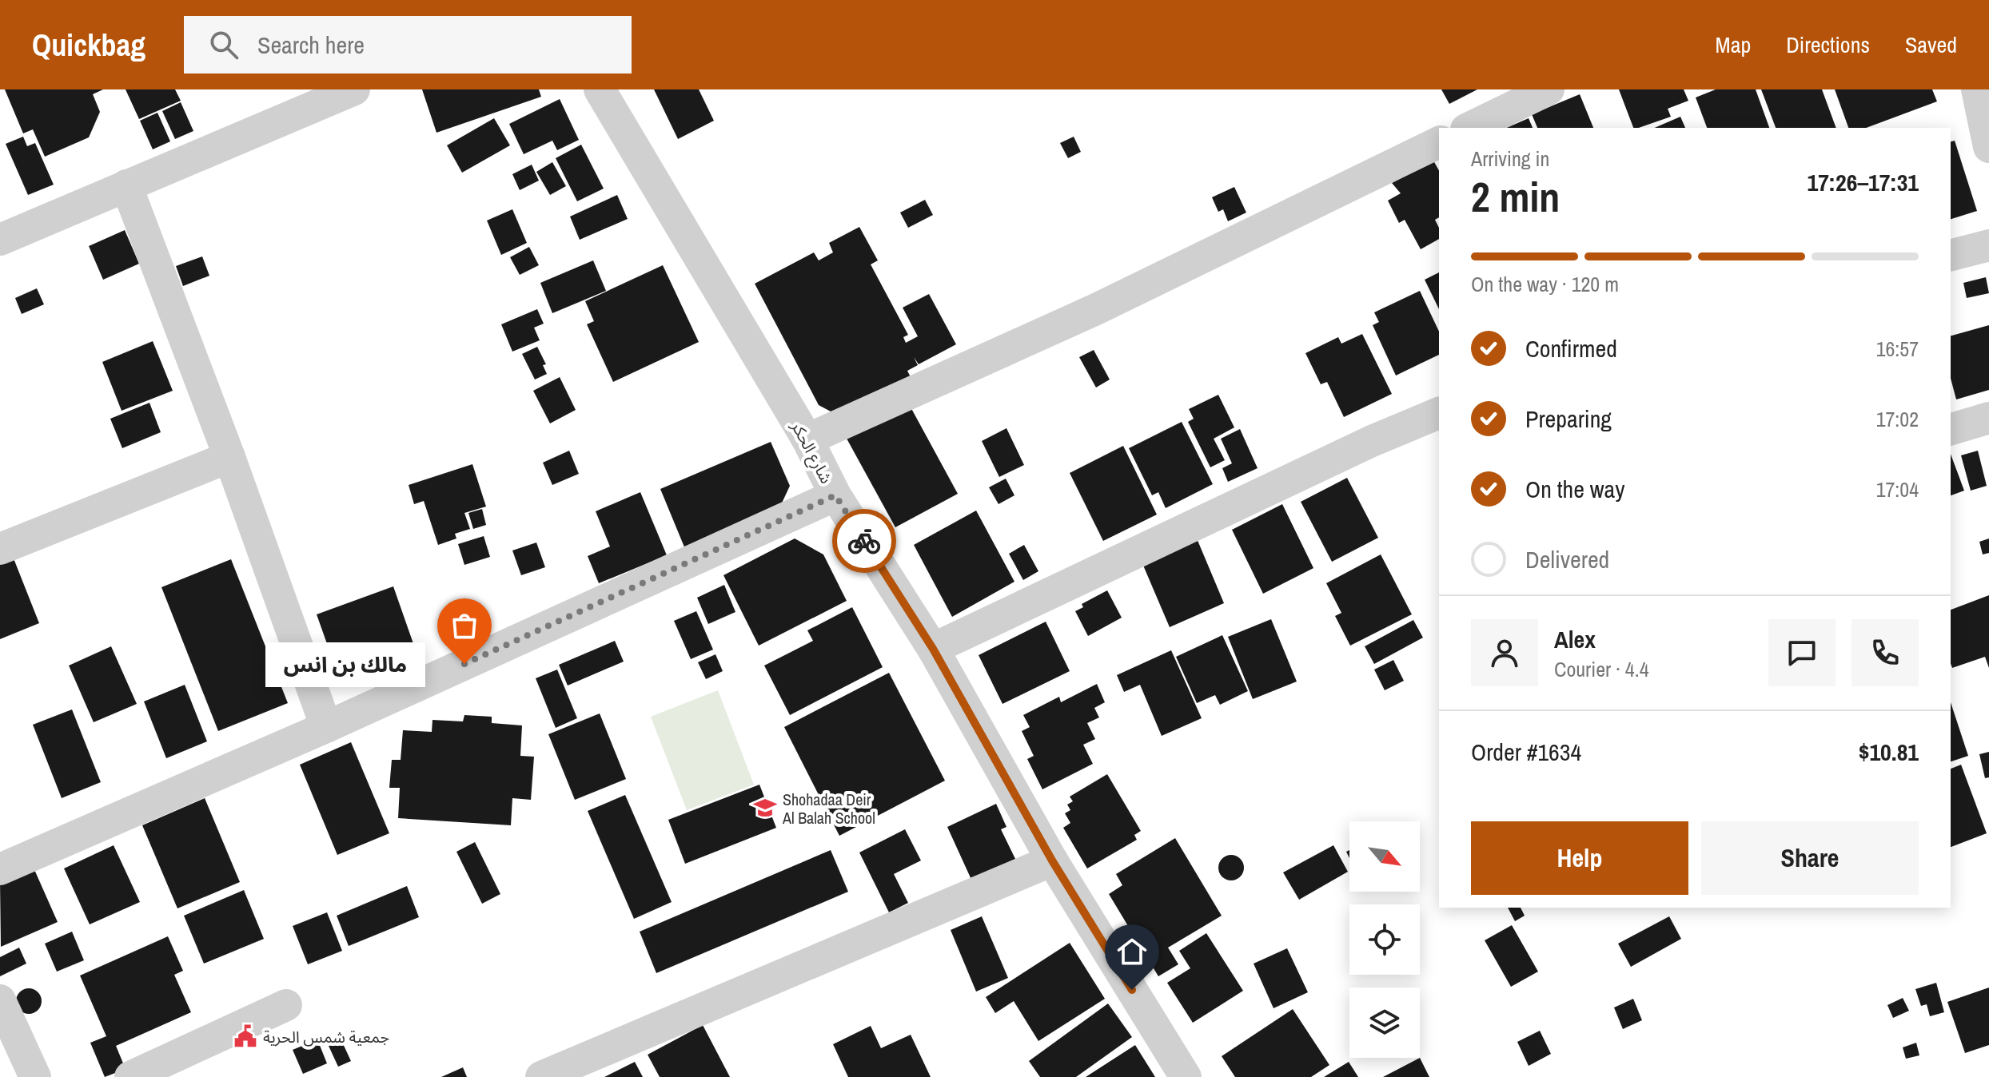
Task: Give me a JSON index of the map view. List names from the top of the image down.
{
  "streets": {
    "street": ["شارع الحكر"]
  },
  "places": {
    "other": ["مالك بن انس"],
    "school or university": ["Shohadaa Deir Al Balah School"],
    "public building": ["جمعية شمس الحرية"]
  },
  "north": "bottom right",
  "page": {
    "header": "Quickbag",
    "search": "Search here",
    "nav": ["Map", "Directions", "Saved"],
    "heading": ["2 min", "Arriving in", "17:26–17:31"],
    "panel": [
      "Alex",
      "Courier · 4.4",
      "Order #1634",
      "$10.81"
    ],
    "bar": "On the way · 120 m",
    "list": [
      ["Confirmed", "16:57"],
      ["Preparing", "17:02"],
      ["On the way", "17:04"],
      "Delivered"
    ],
    "bubble": "مالك بن انس",
    "buttons": ["Help", "Share"]
  }
}
